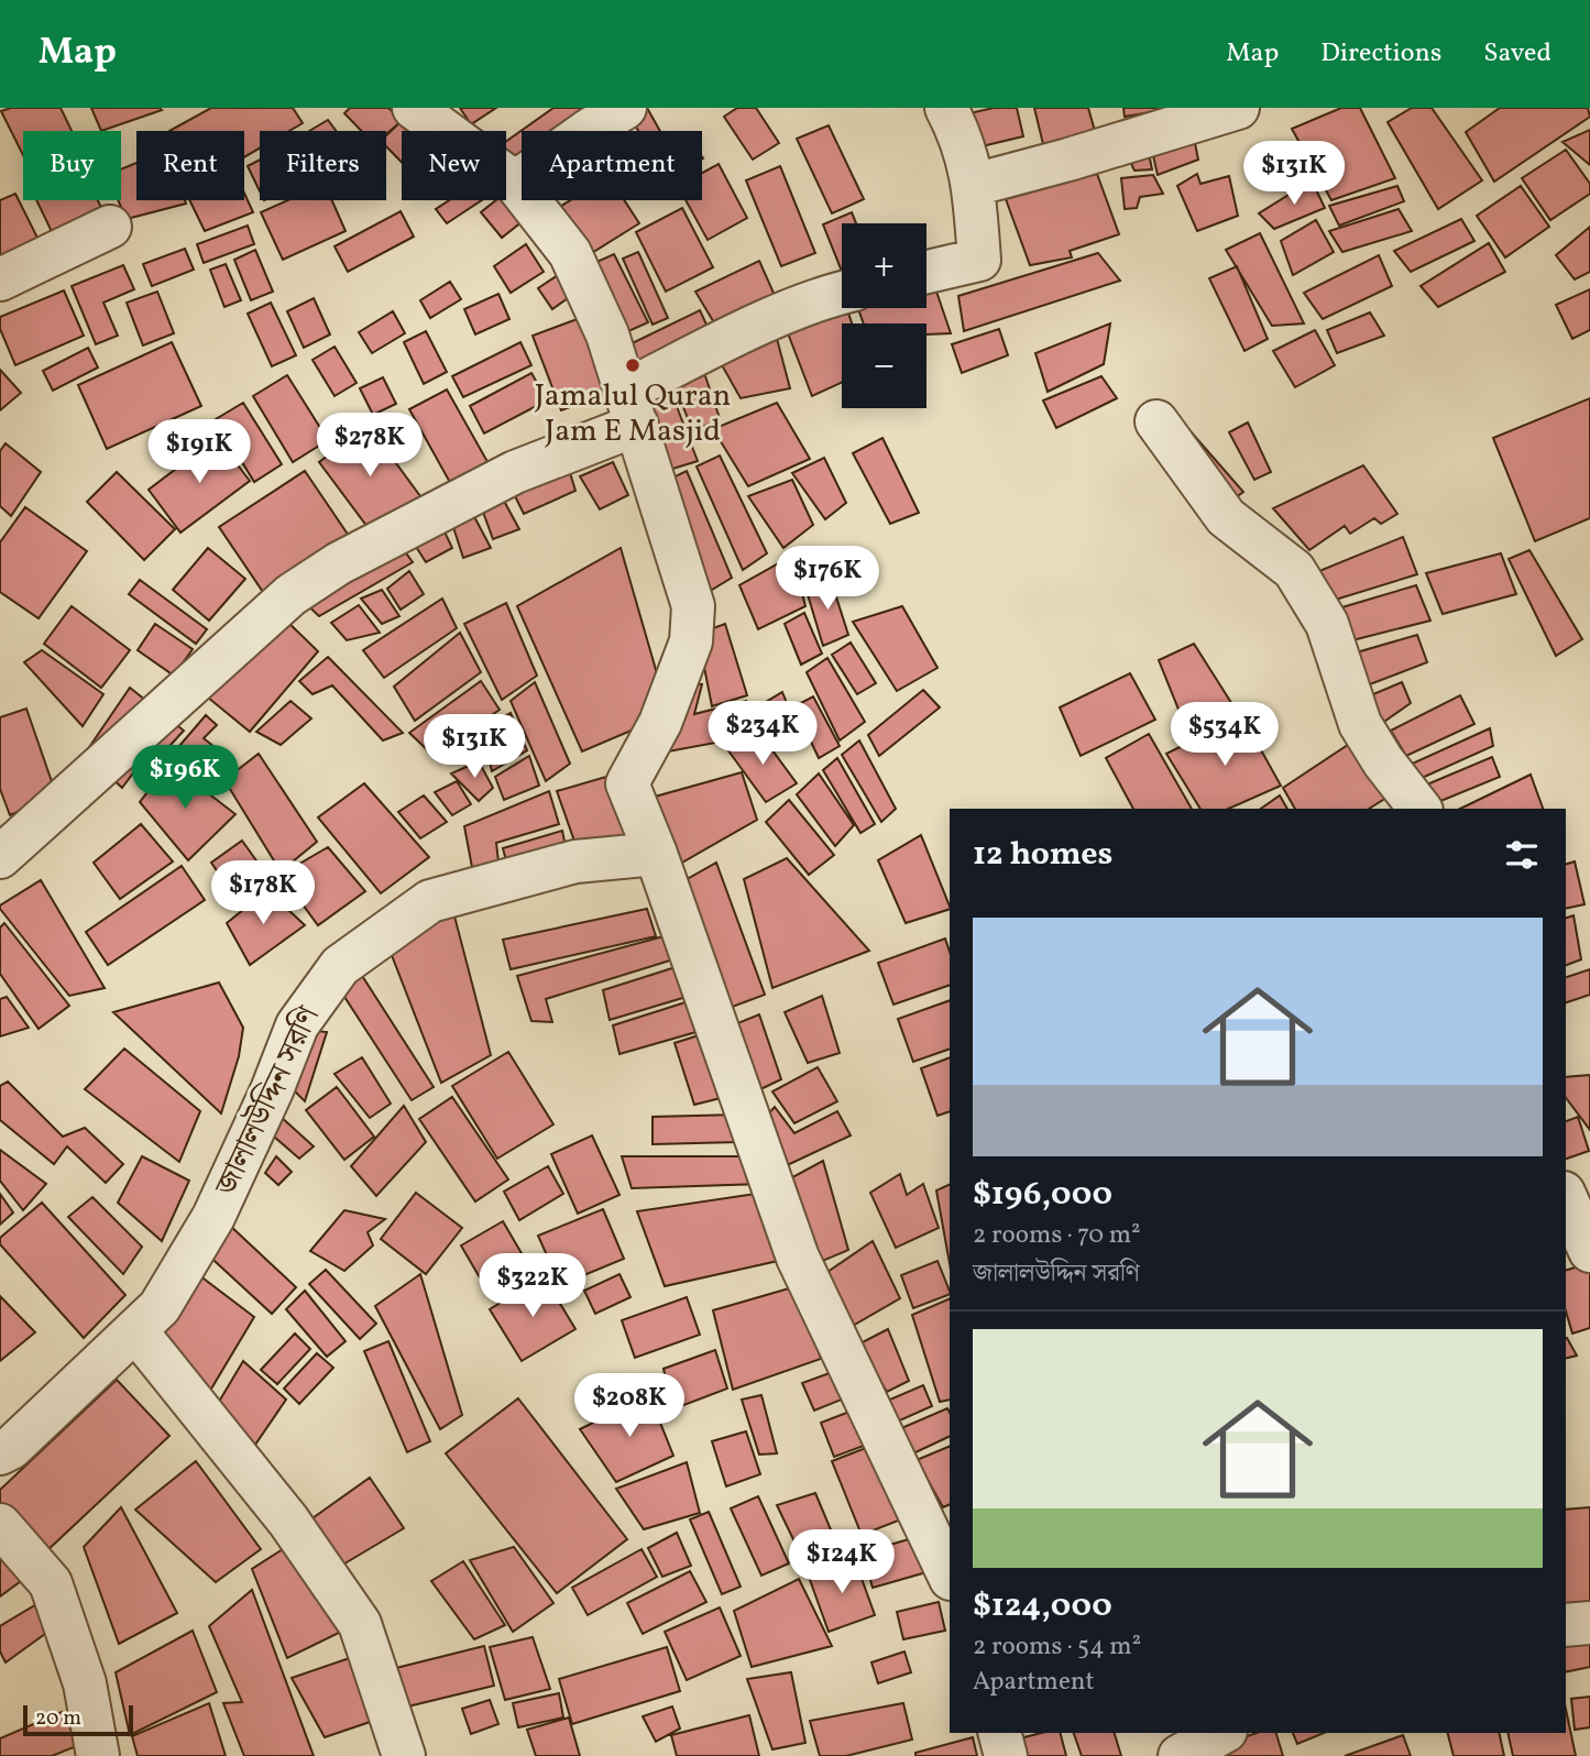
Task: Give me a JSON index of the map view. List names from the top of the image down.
{
  "streets": {
    "street": ["জালালউদ্দিন সরণি"]
  },
  "places": ["Jamalul Quran Jam E Masjid"],
  "scale_bar": "20 m",
  "page": {
    "header": "Map",
    "nav": ["Map", "Directions", "Saved"],
    "chip": [
      "Buy",
      "Rent",
      "Filters",
      "New",
      "Apartment"
    ],
    "price": [
      "$131K",
      "$278K",
      "$191K",
      "$176K",
      "$234K",
      "$534K",
      "$131K",
      "$196K",
      "$178K",
      "$322K",
      "$208K",
      "$124K"
    ],
    "map_buttons": ["+", "−"],
    "heading": "12 homes",
    "list": [
      {
        "name": "$196,000",
        "note": "2 rooms · 70 m² · জালালউদ্দিন সরণি"
      },
      {
        "name": "$124,000",
        "note": "2 rooms · 54 m² · Apartment"
      }
    ],
    "scale": "20 m"
  }
}
